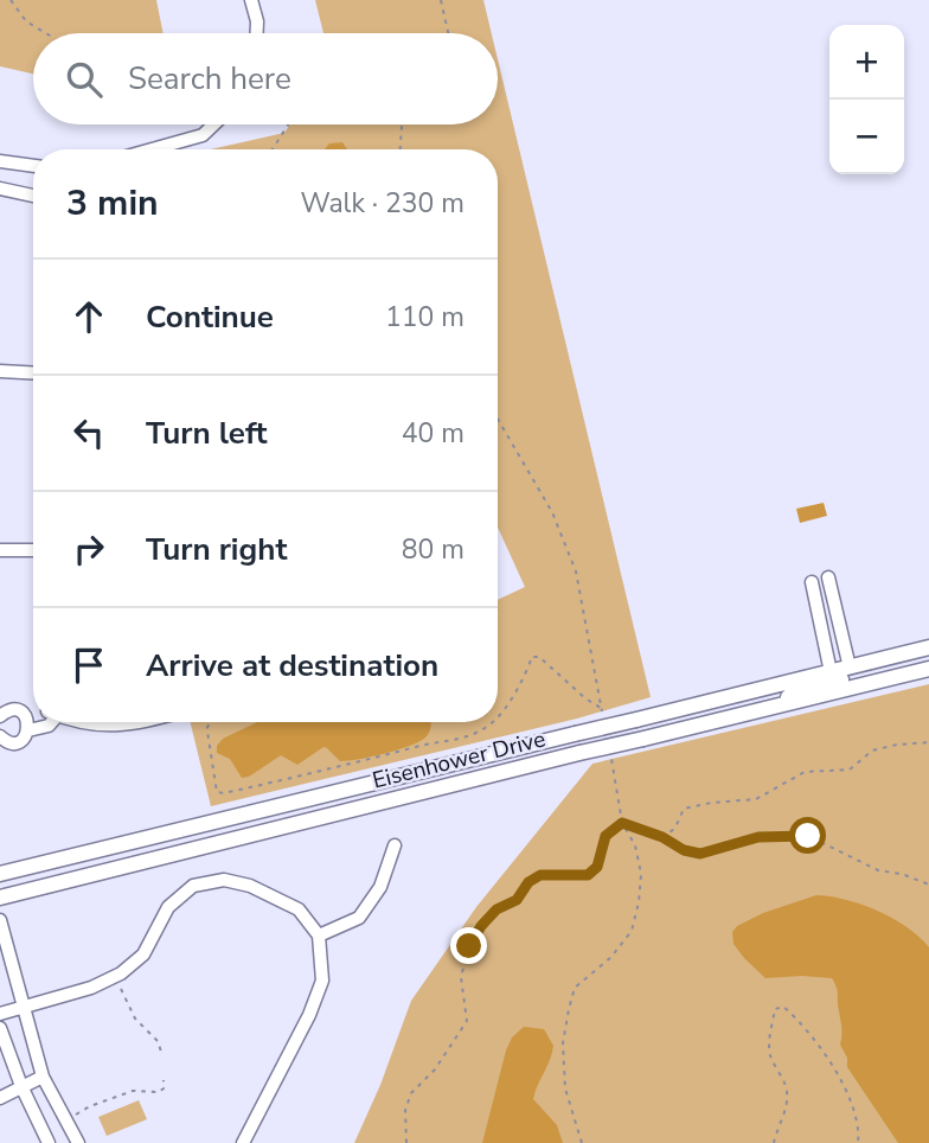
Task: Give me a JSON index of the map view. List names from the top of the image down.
{
  "streets": {
    "main road": ["Eisenhower Drive"]
  },
  "page": {
    "map_buttons": ["+", "−"],
    "search": "Search here",
    "heading": ["3 min", "Walk · 230 m"],
    "list": [
      ["Continue", "110 m"],
      ["Turn left", "40 m"],
      ["Turn right", "80 m"],
      "Arrive at destination"
    ]
  }
}
